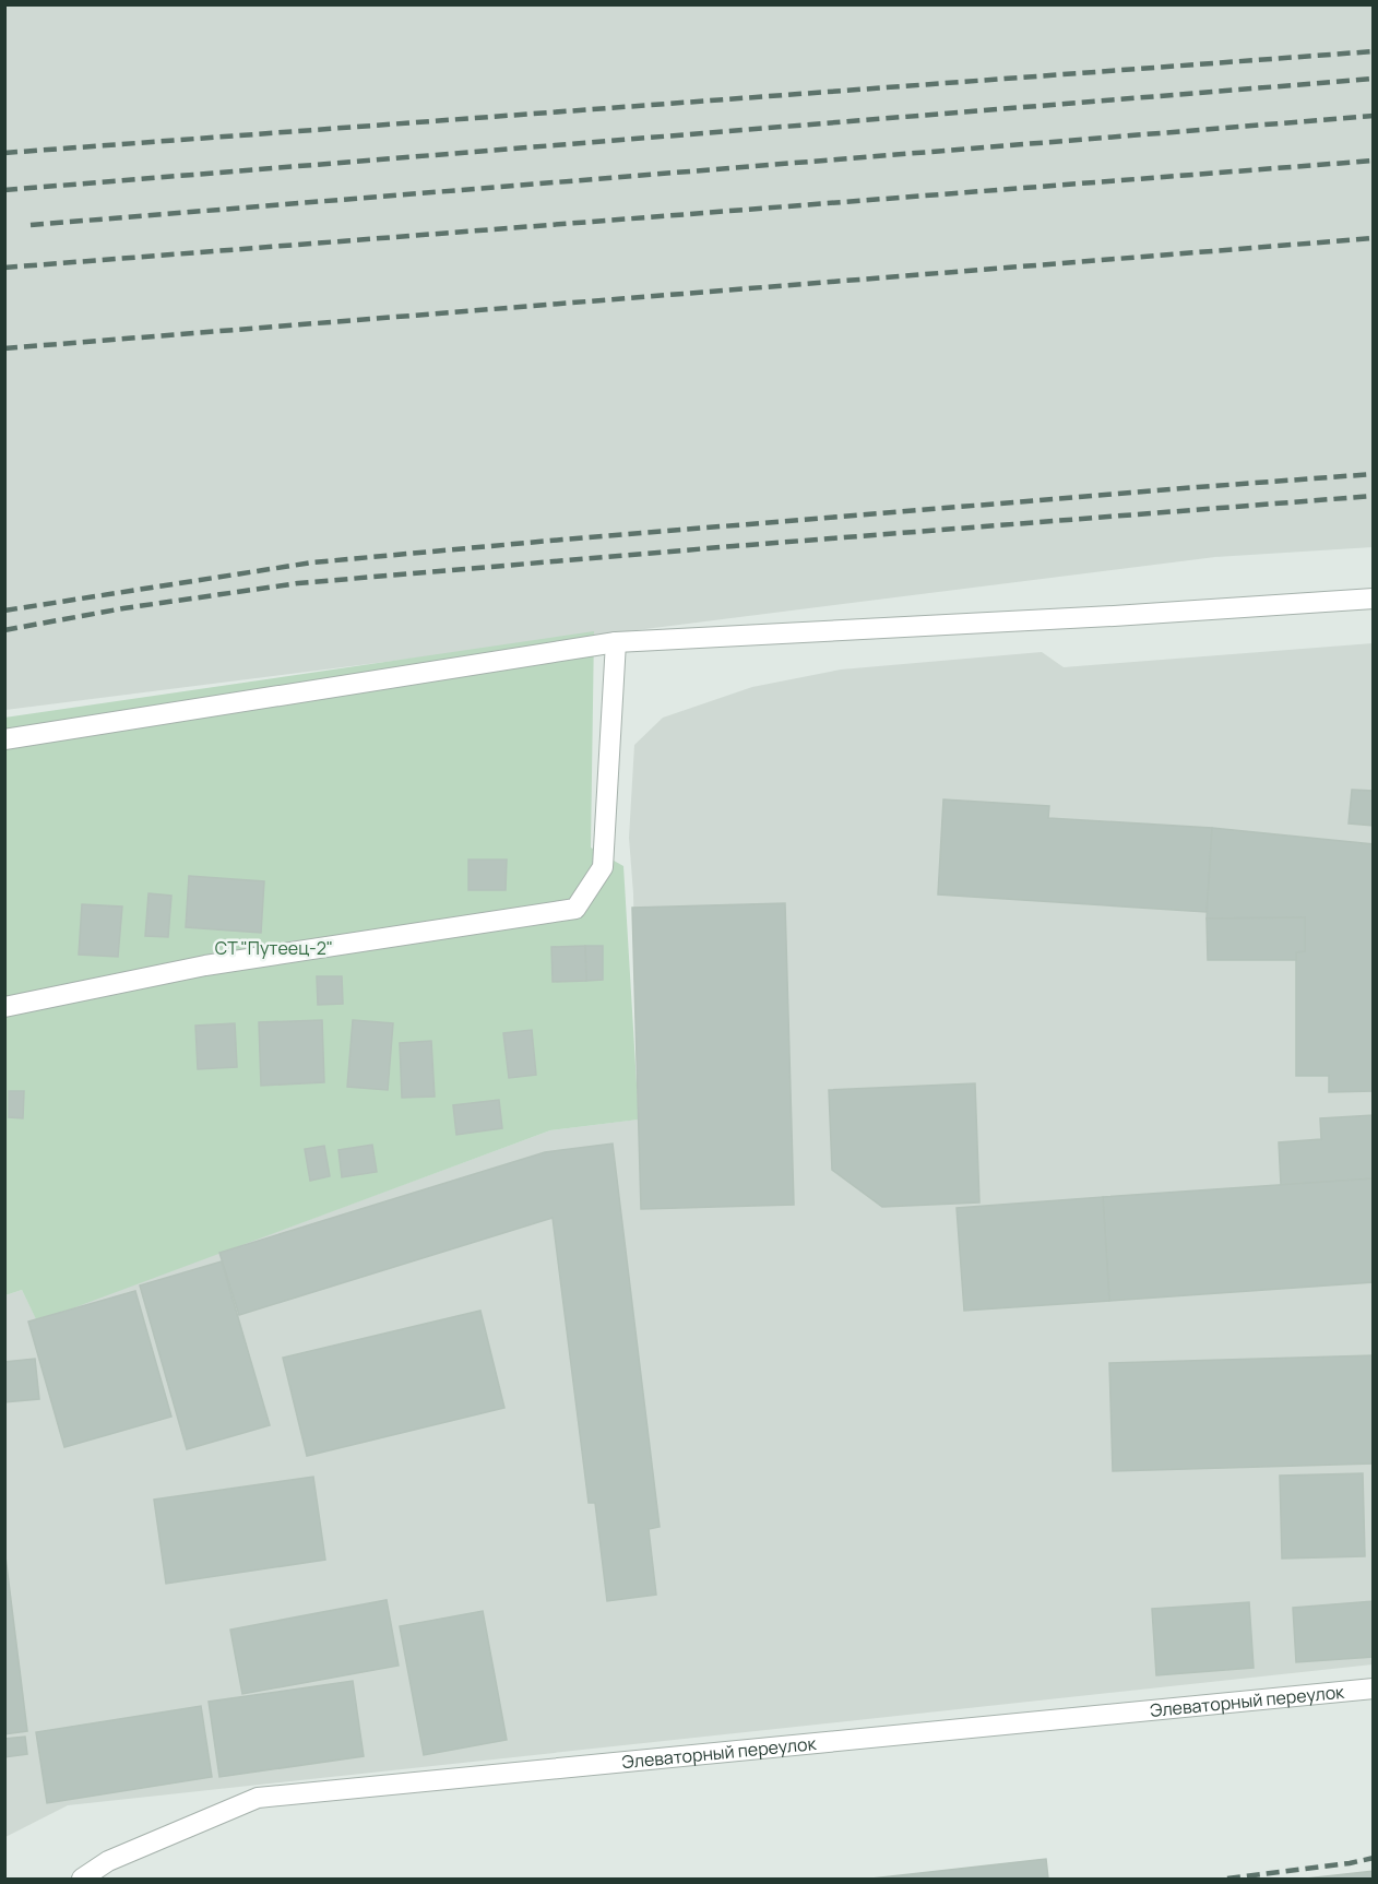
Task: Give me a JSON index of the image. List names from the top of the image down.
{
  "streets": {
    "street": ["Элеваторный переулок"]
  },
  "parks": ["СТ \"Путеец-2\""]
}
